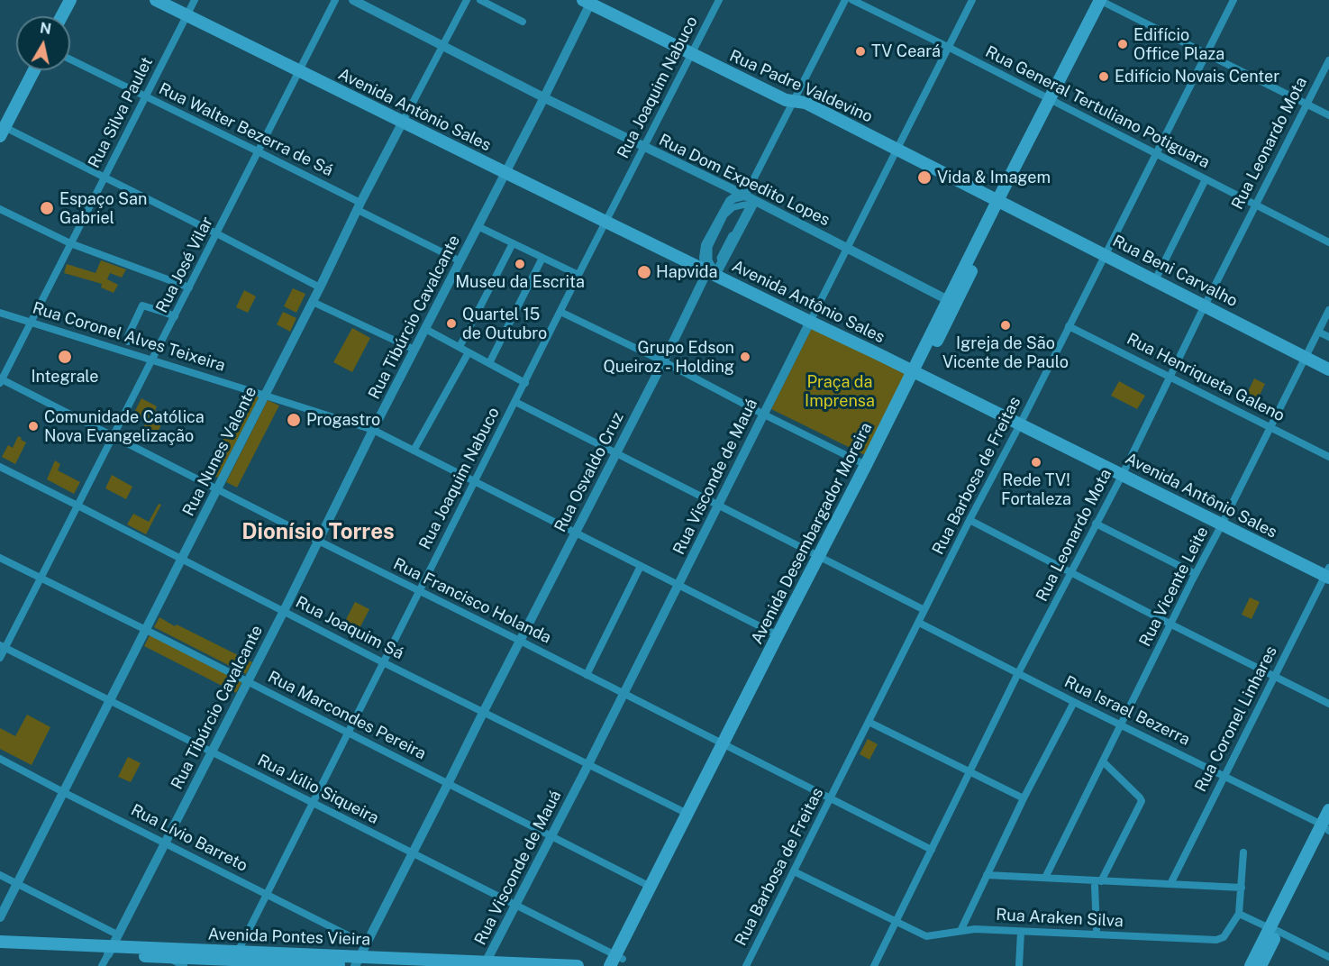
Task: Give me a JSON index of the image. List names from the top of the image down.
{
  "streets": {
    "main road": [
      "Rua Padre Valdevino",
      "Avenida Antônio Sales",
      "Rua Beni Carvalho",
      "Avenida Desembargador Moreira",
      "Avenida Pontes Vieira"
    ],
    "street": [
      "Rua Joaquim Nabuco",
      "Rua General Tertuliano Potiguara",
      "Rua Silva Paulet",
      "Rua Walter Bezerra de Sá",
      "Rua Leonardo Mota",
      "Rua Dom Expedito Lopes",
      "Rua José Vilar",
      "Rua Tibúrcio Cavalcante",
      "Rua Coronel Alves Teixeira",
      "Rua Henriqueta Galeno",
      "Rua Nunes Valente",
      "Rua Osvaldo Cruz",
      "Rua Barbosa de Freitas",
      "Rua Visconde de Mauá",
      "Rua Vicente Leite",
      "Rua Francisco Holanda",
      "Rua Joaquim Sá",
      "Rua Israel Bezerra",
      "Rua Marcondes Pereira",
      "Rua Coronel Linhares",
      "Rua Júlio Siqueira",
      "Rua Lívio Barreto",
      "Rua Araken Silva"
    ]
  },
  "crossings": [
    ["Rua Padre Valdevino", "Rua Joaquim Nabuco"],
    ["Rua Padre Valdevino", "Rua Beni Carvalho"],
    ["Rua Padre Valdevino", "Rua Tibúrcio Cavalcante"],
    ["Rua Padre Valdevino", "Rua Osvaldo Cruz"],
    ["Rua Padre Valdevino", "Rua Visconde de Mauá"],
    ["Rua Padre Valdevino", "Avenida Desembargador Moreira"],
    ["Rua Joaquim Nabuco", "Avenida Antônio Sales"],
    ["Rua Joaquim Nabuco", "Rua Dom Expedito Lopes"],
    ["Rua Joaquim Nabuco", "Rua Coronel Alves Teixeira"],
    ["Rua Joaquim Nabuco", "Rua Francisco Holanda"],
    ["Rua Joaquim Nabuco", "Rua Joaquim Sá"],
    ["Rua Joaquim Nabuco", "Rua Marcondes Pereira"],
    ["Rua Joaquim Nabuco", "Rua Júlio Siqueira"],
    ["Rua Joaquim Nabuco", "Rua Lívio Barreto"],
    ["Rua Joaquim Nabuco", "Avenida Pontes Vieira"],
    ["Rua General Tertuliano Potiguara", "Rua Leonardo Mota"],
    ["Rua General Tertuliano Potiguara", "Rua Barbosa de Freitas"],
    ["Rua General Tertuliano Potiguara", "Rua Visconde de Mauá"],
    ["Rua General Tertuliano Potiguara", "Avenida Desembargador Moreira"],
    ["Avenida Antônio Sales", "Rua Silva Paulet"],
    ["Avenida Antônio Sales", "Rua Leonardo Mota"],
    ["Avenida Antônio Sales", "Rua José Vilar"],
    ["Avenida Antônio Sales", "Rua Tibúrcio Cavalcante"],
    ["Avenida Antônio Sales", "Rua Nunes Valente"],
    ["Avenida Antônio Sales", "Rua Osvaldo Cruz"],
    ["Avenida Antônio Sales", "Rua Barbosa de Freitas"],
    ["Avenida Antônio Sales", "Rua Visconde de Mauá"],
    ["Avenida Antônio Sales", "Avenida Desembargador Moreira"],
    ["Avenida Antônio Sales", "Rua Vicente Leite"],
    ["Avenida Antônio Sales", "Rua Coronel Linhares"],
    ["Rua Silva Paulet", "Rua Walter Bezerra de Sá"],
    ["Rua Silva Paulet", "Rua Coronel Alves Teixeira"],
    ["Rua Silva Paulet", "Rua Francisco Holanda"],
    ["Rua Walter Bezerra de Sá", "Rua José Vilar"],
    ["Rua Walter Bezerra de Sá", "Rua Tibúrcio Cavalcante"],
    ["Rua Walter Bezerra de Sá", "Rua Nunes Valente"],
    ["Rua Leonardo Mota", "Rua Beni Carvalho"],
    ["Rua Leonardo Mota", "Rua Henriqueta Galeno"],
    ["Rua Leonardo Mota", "Rua Francisco Holanda"],
    ["Rua Leonardo Mota", "Rua Israel Bezerra"],
    ["Rua Leonardo Mota", "Rua Araken Silva"],
    ["Rua Dom Expedito Lopes", "Rua Tibúrcio Cavalcante"],
    ["Rua Dom Expedito Lopes", "Rua Nunes Valente"],
    ["Rua Dom Expedito Lopes", "Rua Osvaldo Cruz"],
    ["Rua Dom Expedito Lopes", "Rua Visconde de Mauá"],
    ["Rua Dom Expedito Lopes", "Avenida Desembargador Moreira"],
    ["Rua José Vilar", "Rua Coronel Alves Teixeira"],
    ["Rua José Vilar", "Rua Francisco Holanda"],
    ["Rua José Vilar", "Rua Joaquim Sá"],
    ["Rua José Vilar", "Rua Marcondes Pereira"],
    ["Rua José Vilar", "Rua Júlio Siqueira"],
    ["Rua Beni Carvalho", "Rua Barbosa de Freitas"],
    ["Rua Beni Carvalho", "Avenida Desembargador Moreira"],
    ["Rua Beni Carvalho", "Rua Vicente Leite"],
    ["Rua Tibúrcio Cavalcante", "Rua Coronel Alves Teixeira"],
    ["Rua Tibúrcio Cavalcante", "Rua Francisco Holanda"],
    ["Rua Tibúrcio Cavalcante", "Rua Joaquim Sá"],
    ["Rua Tibúrcio Cavalcante", "Rua Marcondes Pereira"],
    ["Rua Tibúrcio Cavalcante", "Rua Júlio Siqueira"],
    ["Rua Tibúrcio Cavalcante", "Rua Lívio Barreto"],
    ["Rua Tibúrcio Cavalcante", "Avenida Pontes Vieira"],
    ["Rua Coronel Alves Teixeira", "Rua Nunes Valente"],
    ["Rua Coronel Alves Teixeira", "Rua Osvaldo Cruz"],
    ["Rua Coronel Alves Teixeira", "Rua Visconde de Mauá"],
    ["Rua Coronel Alves Teixeira", "Avenida Desembargador Moreira"],
    ["Rua Henriqueta Galeno", "Rua Barbosa de Freitas"],
    ["Rua Henriqueta Galeno", "Rua Vicente Leite"],
    ["Rua Nunes Valente", "Rua Francisco Holanda"],
    ["Rua Nunes Valente", "Rua Joaquim Sá"],
    ["Rua Nunes Valente", "Rua Marcondes Pereira"],
    ["Rua Nunes Valente", "Rua Júlio Siqueira"],
    ["Rua Nunes Valente", "Rua Lívio Barreto"],
    ["Rua Osvaldo Cruz", "Rua Francisco Holanda"],
    ["Rua Osvaldo Cruz", "Rua Joaquim Sá"],
    ["Rua Osvaldo Cruz", "Rua Marcondes Pereira"],
    ["Rua Osvaldo Cruz", "Rua Júlio Siqueira"],
    ["Rua Osvaldo Cruz", "Rua Lívio Barreto"],
    ["Rua Osvaldo Cruz", "Avenida Pontes Vieira"],
    ["Rua Barbosa de Freitas", "Rua Francisco Holanda"],
    ["Rua Barbosa de Freitas", "Rua Israel Bezerra"],
    ["Rua Visconde de Mauá", "Rua Francisco Holanda"],
    ["Rua Visconde de Mauá", "Rua Joaquim Sá"],
    ["Rua Visconde de Mauá", "Rua Marcondes Pereira"],
    ["Rua Visconde de Mauá", "Rua Júlio Siqueira"],
    ["Rua Visconde de Mauá", "Avenida Pontes Vieira"],
    ["Avenida Desembargador Moreira", "Rua Francisco Holanda"],
    ["Avenida Desembargador Moreira", "Rua Joaquim Sá"],
    ["Avenida Desembargador Moreira", "Rua Marcondes Pereira"],
    ["Avenida Desembargador Moreira", "Rua Júlio Siqueira"],
    ["Rua Vicente Leite", "Rua Israel Bezerra"],
    ["Rua Israel Bezerra", "Rua Coronel Linhares"]
  ],
  "districts": ["Dionísio Torres"],
  "parks": ["Praça da Imprensa"],
  "places": [
    "Edifício Office Plaza",
    "TV Ceará",
    "Edifício Novais Center",
    "Vida & Imagem",
    "Espaço San Gabriel",
    "Museu da Escrita",
    "Hapvida",
    "Quartel 15 de Outubro",
    "Igreja de São Vicente de Paulo",
    "Integrale",
    "Grupo Edson Queiroz - Holding",
    "Progastro",
    "Comunidade Católica Nova Evangelização",
    "Rede TV! Fortaleza"
  ],
  "north": "top"
}
